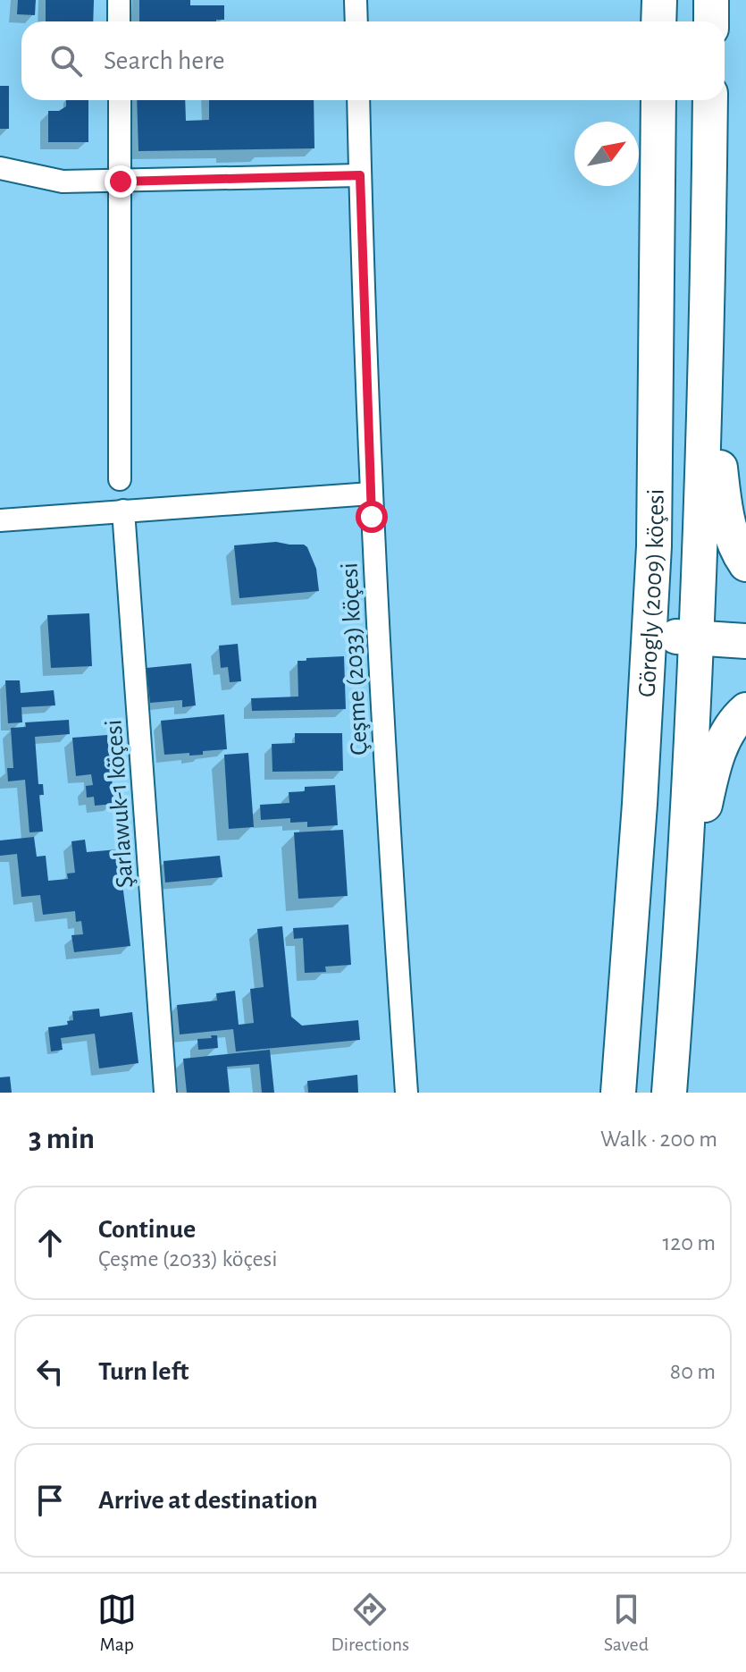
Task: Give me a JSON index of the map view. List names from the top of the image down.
{
  "streets": {
    "main road": ["Görogly (2009) köçesi"],
    "street": ["Çeşme (2033) köçesi", "Şarlawuk-1 köçesi"]
  },
  "north": "top right",
  "page": {
    "search": "Search here",
    "heading": ["3 min", "Walk · 200 m"],
    "list": [
      ["Continue", "Çeşme (2033) köçesi", "120 m"],
      ["Turn left", "80 m"],
      "Arrive at destination"
    ],
    "nav": ["Map", "Directions", "Saved"]
  }
}
